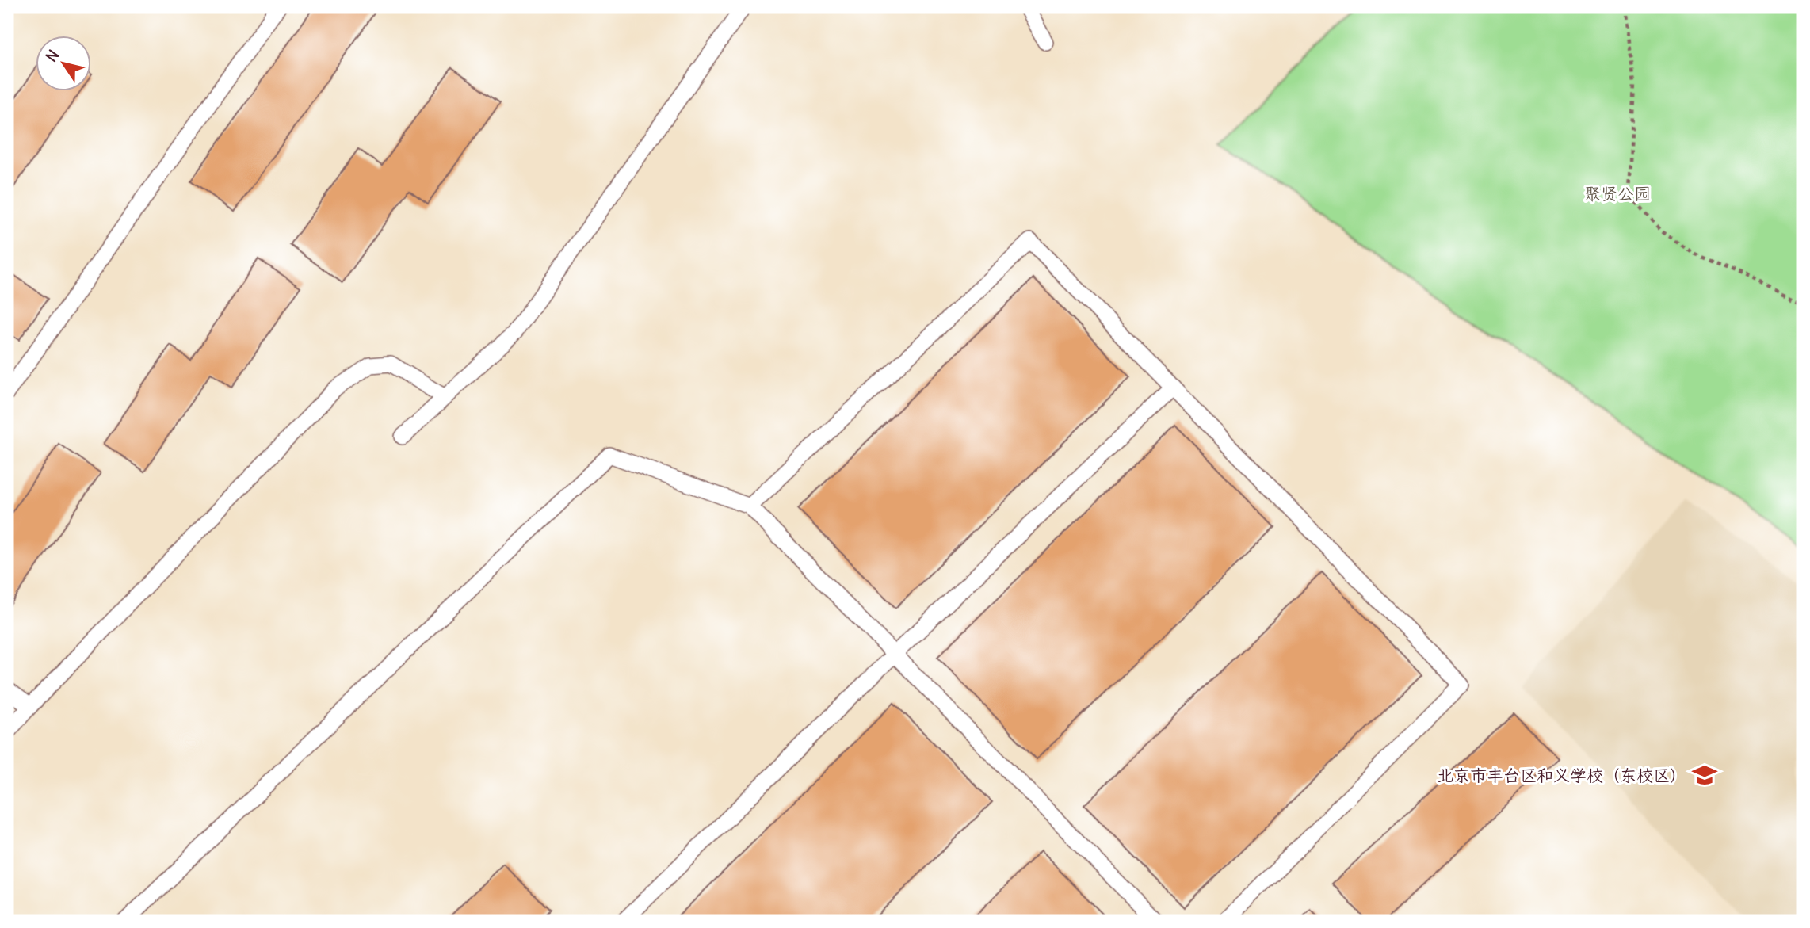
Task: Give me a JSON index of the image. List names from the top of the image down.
{
  "parks": ["聚贤公园"],
  "places": {
    "school or university": ["北京市丰台区和义学校（东校区）"]
  },
  "north": "top left"
}
